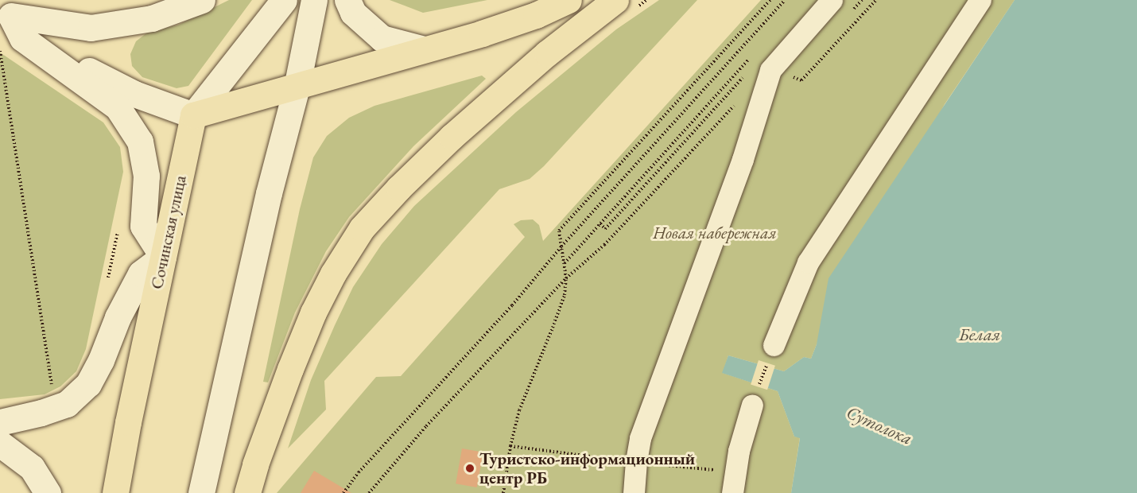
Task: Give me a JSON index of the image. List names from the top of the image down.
{
  "streets": {
    "main road": ["Сочинская улица"]
  },
  "water": ["Белая", "Сутолока"],
  "parks": ["Новая набережная"],
  "places": ["Туристско-информационный центр РБ"]
}
